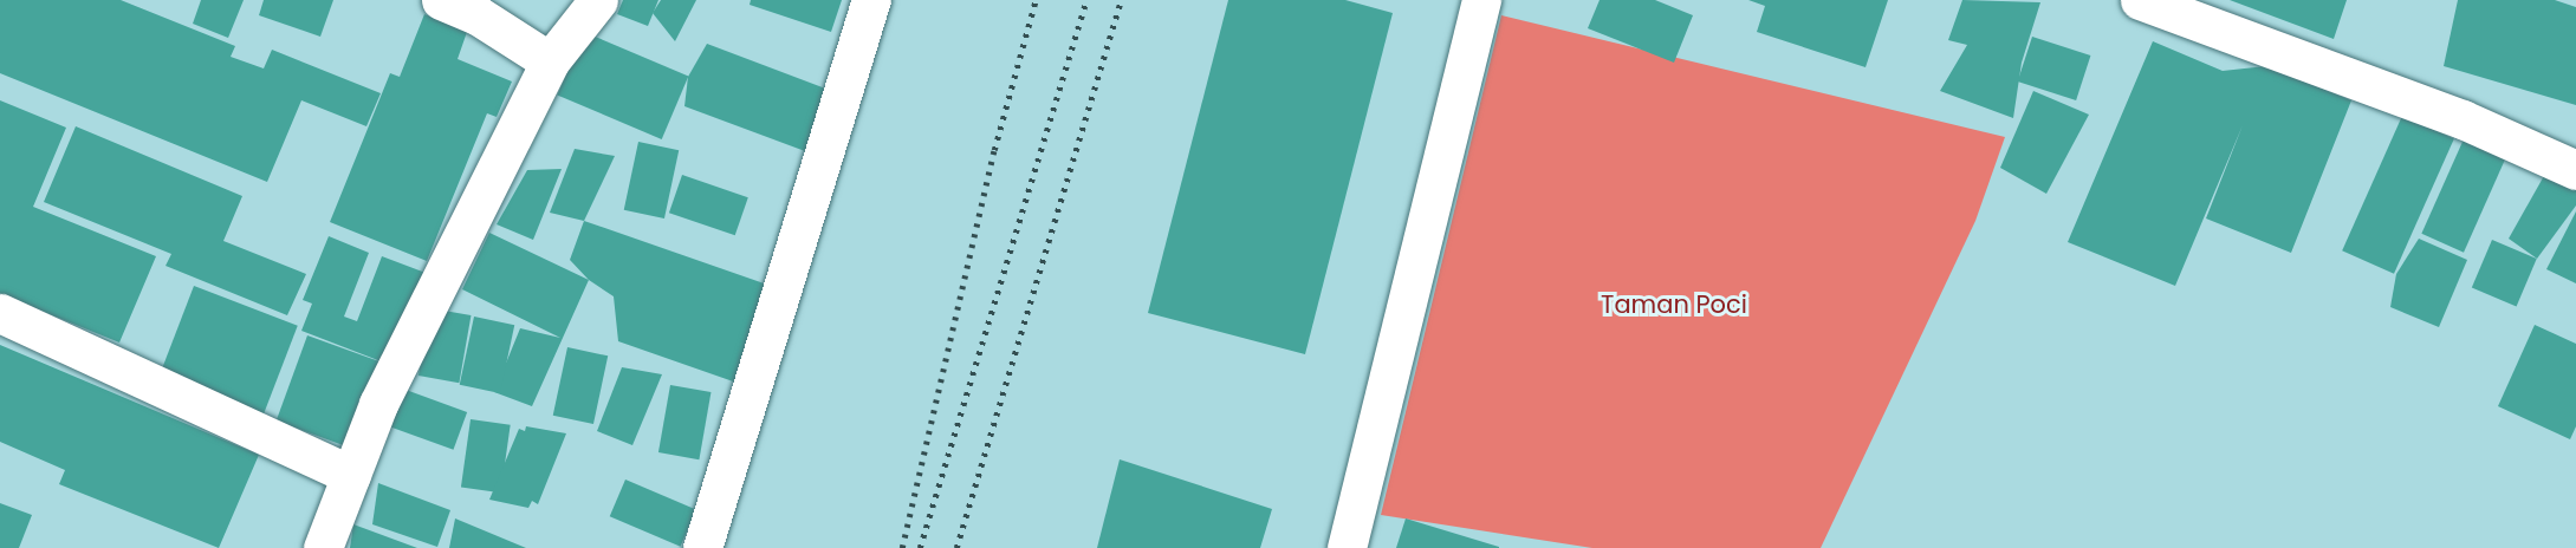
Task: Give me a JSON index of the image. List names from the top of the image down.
{
  "parks": ["Taman Poci"]
}
